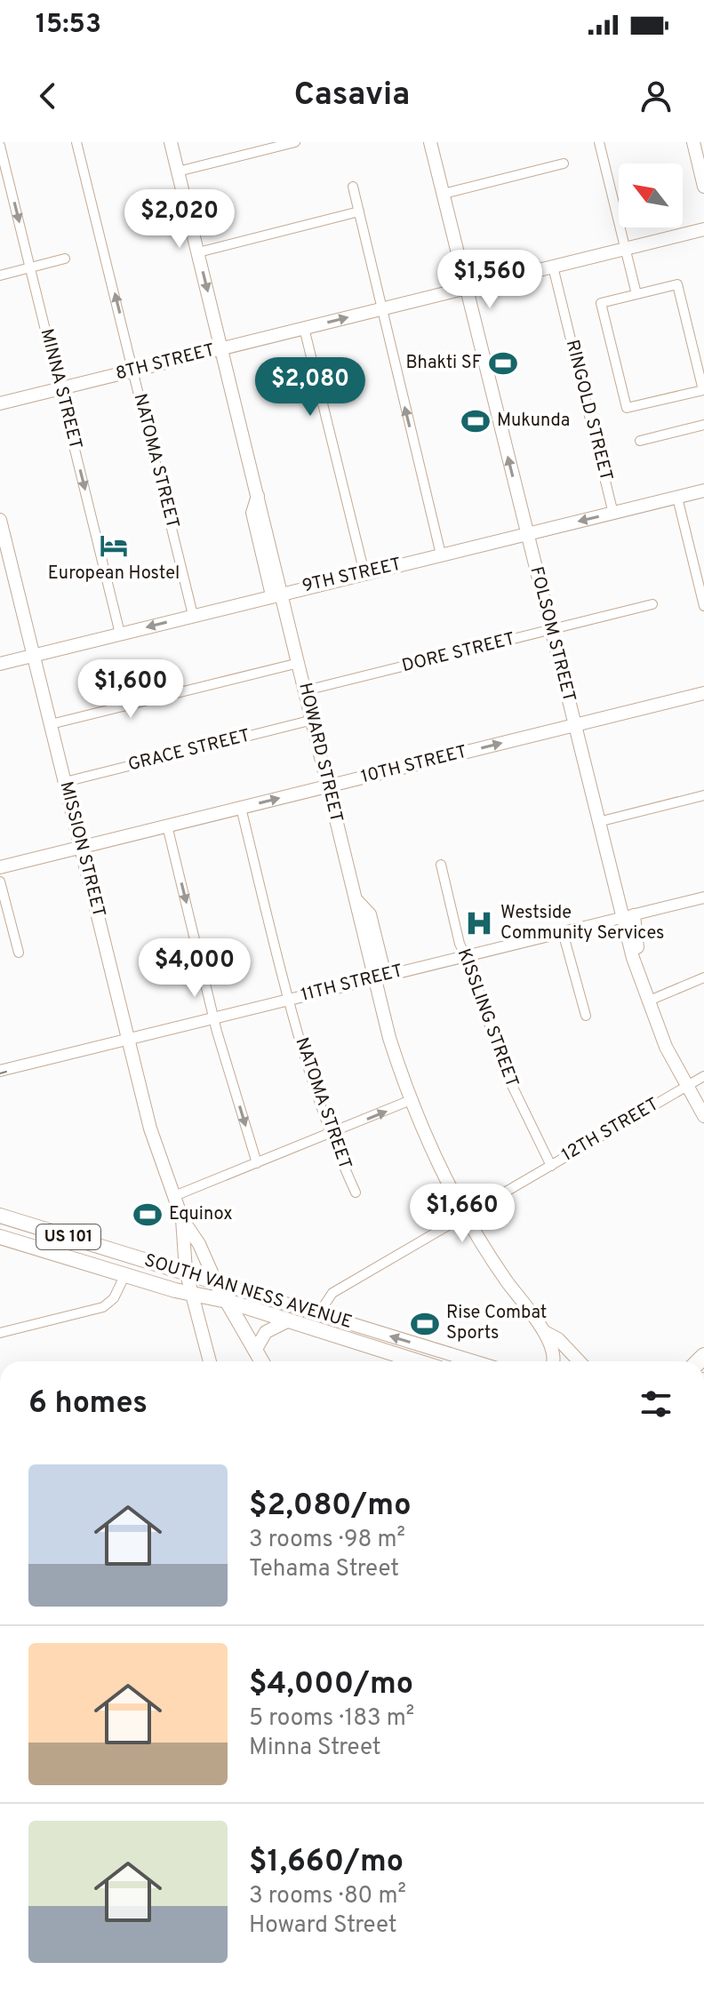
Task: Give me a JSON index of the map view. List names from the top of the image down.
{
  "streets": {
    "main road": [
      "8TH STREET",
      "9TH STREET",
      "FOLSOM STREET",
      "HOWARD STREET",
      "10TH STREET",
      "MISSION STREET",
      "US 101",
      "SOUTH VAN NESS AVENUE"
    ],
    "street": [
      "MINNA STREET",
      "RINGOLD STREET",
      "NATOMA STREET",
      "DORE STREET",
      "GRACE STREET",
      "11TH STREET",
      "KISSLING STREET",
      "12TH STREET"
    ]
  },
  "crossings": [
    ["8TH STREET", "MINNA STREET"],
    ["8TH STREET", "RINGOLD STREET"],
    ["8TH STREET", "NATOMA STREET"],
    ["8TH STREET", "FOLSOM STREET"],
    ["8TH STREET", "HOWARD STREET"],
    ["MINNA STREET", "9TH STREET"],
    ["RINGOLD STREET", "9TH STREET"],
    ["NATOMA STREET", "9TH STREET"],
    ["NATOMA STREET", "10TH STREET"],
    ["NATOMA STREET", "11TH STREET"],
    ["9TH STREET", "FOLSOM STREET"],
    ["9TH STREET", "HOWARD STREET"],
    ["9TH STREET", "MISSION STREET"],
    ["FOLSOM STREET", "DORE STREET"],
    ["FOLSOM STREET", "10TH STREET"],
    ["FOLSOM STREET", "11TH STREET"],
    ["FOLSOM STREET", "12TH STREET"],
    ["DORE STREET", "HOWARD STREET"],
    ["GRACE STREET", "HOWARD STREET"],
    ["GRACE STREET", "MISSION STREET"],
    ["HOWARD STREET", "10TH STREET"],
    ["HOWARD STREET", "11TH STREET"],
    ["HOWARD STREET", "12TH STREET"],
    ["10TH STREET", "MISSION STREET"],
    ["MISSION STREET", "11TH STREET"],
    ["MISSION STREET", "SOUTH VAN NESS AVENUE"],
    ["11TH STREET", "KISSLING STREET"],
    ["KISSLING STREET", "12TH STREET"],
    ["12TH STREET", "SOUTH VAN NESS AVENUE"]
  ],
  "one_way": ["MINNA STREET", "10TH STREET"],
  "places": {
    "sports": [
      "Bhakti SF",
      "Mukunda",
      "Equinox",
      "Rise Combat Sports"
    ],
    "hotel": ["European Hostel"],
    "hospital": ["Westside Community Services"]
  },
  "north": "top left",
  "page": {
    "status": "15:53",
    "header": "Casavia",
    "price": [
      "$2,020",
      "$1,560",
      "$2,080",
      "$1,600",
      "$4,000",
      "$1,660"
    ],
    "heading": "6 homes",
    "list": [
      {
        "name": "$2,080/mo",
        "note": "3 rooms · 98 m² · Tehama Street"
      },
      {
        "name": "$4,000/mo",
        "note": "5 rooms · 183 m² · Minna Street"
      },
      {
        "name": "$1,660/mo",
        "note": "3 rooms · 80 m² · Howard Street"
      }
    ]
  }
}
